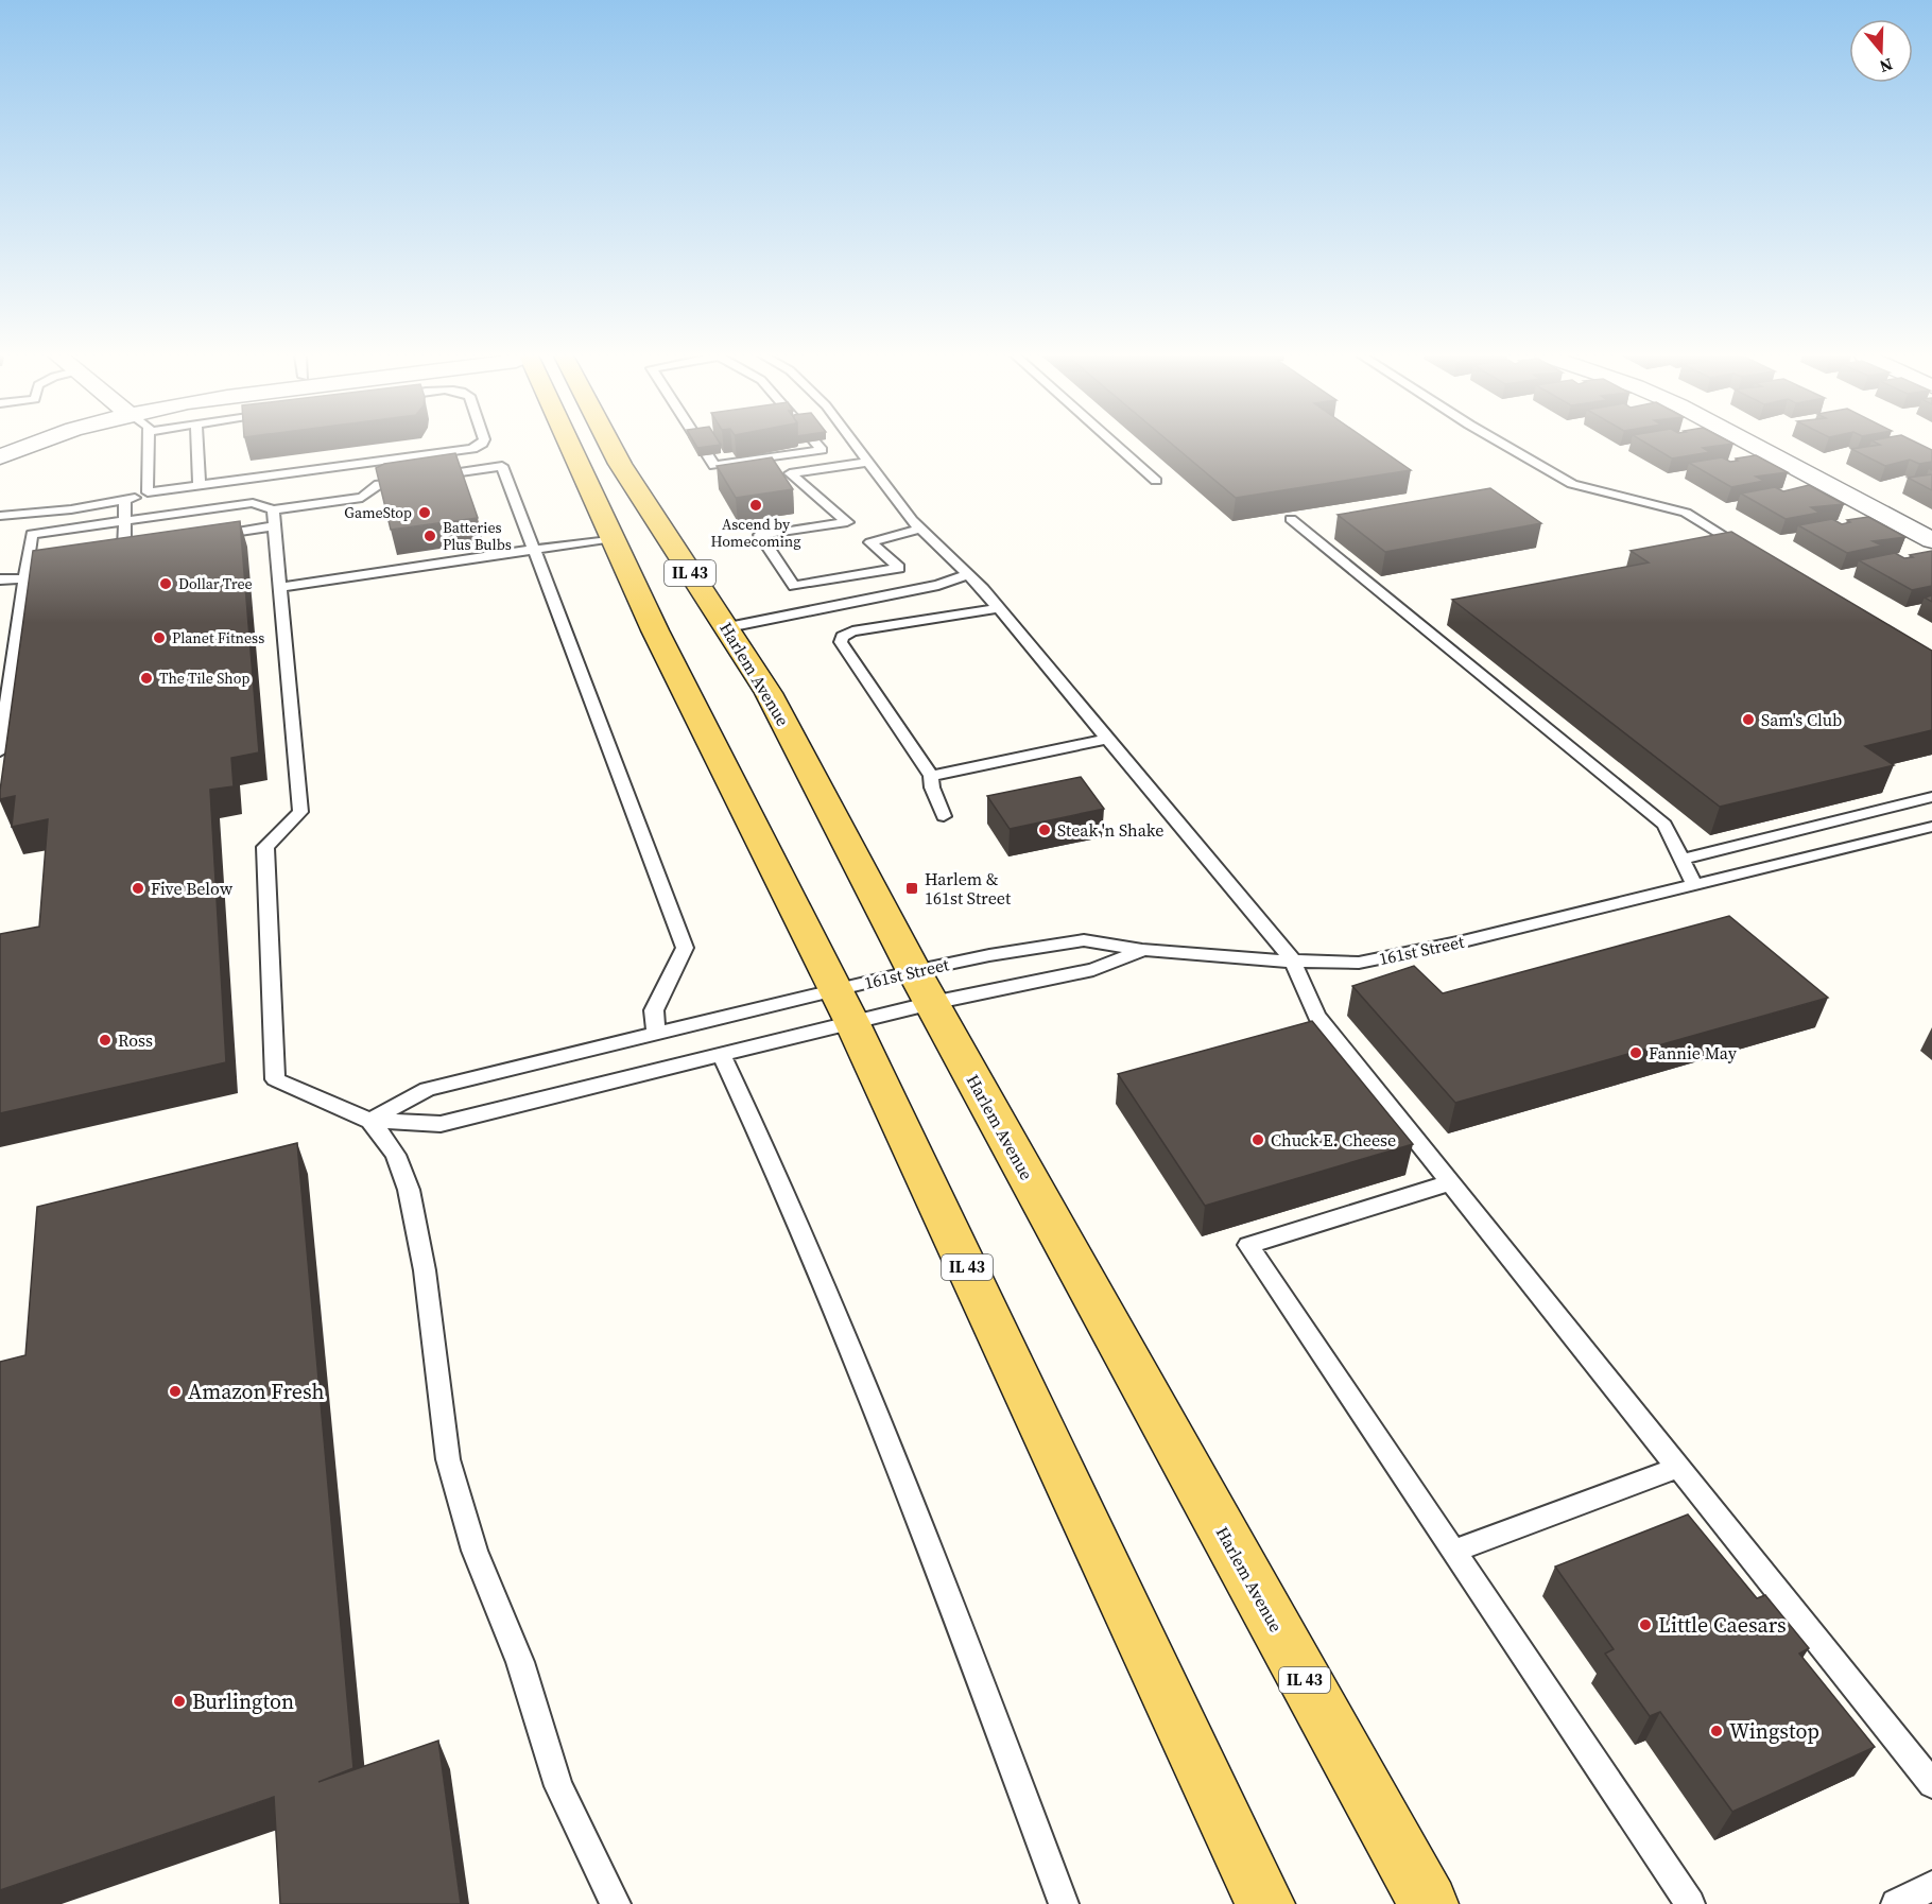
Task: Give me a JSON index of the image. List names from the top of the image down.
{
  "streets": {
    "main road": ["IL 43", "Harlem Avenue"],
    "lane": ["161st Street"]
  },
  "crossings": [
    ["IL 43", "161st Street"],
    ["Harlem Avenue", "161st Street"]
  ],
  "places": {
    "other": [
      "Ascend by Homecoming",
      "GameStop",
      "Batteries Plus Bulbs",
      "Dollar Tree",
      "Planet Fitness",
      "The Tile Shop",
      "Sam's Club",
      "Steak 'n Shake",
      "Five Below",
      "Ross",
      "Fannie May",
      "Chuck E. Cheese",
      "Amazon Fresh",
      "Little Caesars",
      "Burlington",
      "Wingstop"
    ],
    "transit": ["Harlem & 161st Street"]
  },
  "north": "bottom"
}
